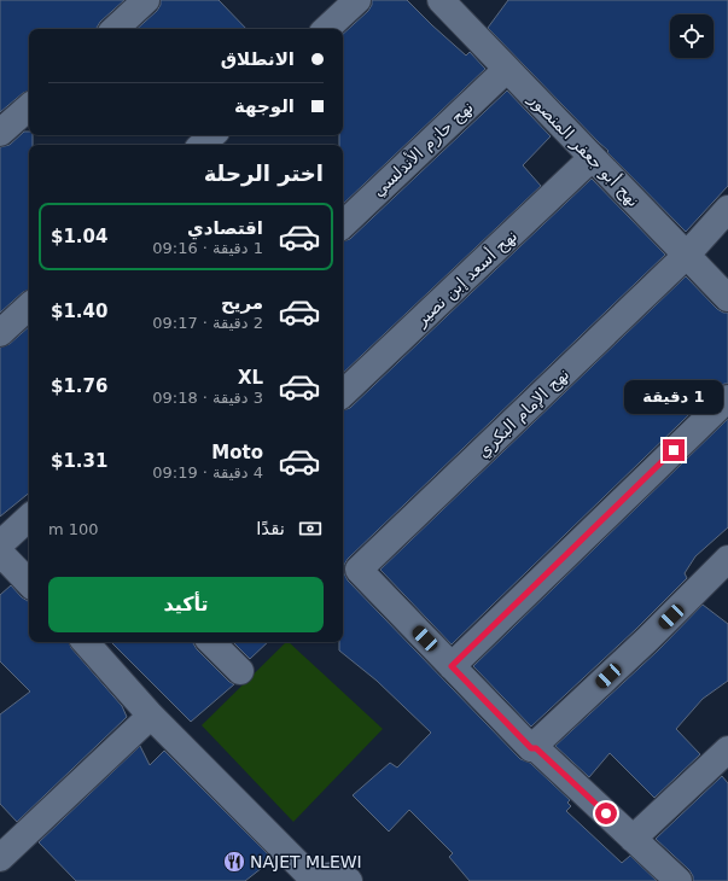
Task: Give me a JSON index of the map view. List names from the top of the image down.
{
  "streets": {
    "street": [
      "نهج حازم الأندلسي",
      "نهج أبو جعفر المنصور",
      "نهج أسعد إبن نصير",
      "نهج الإمام البكري"
    ]
  },
  "crossings": [
    ["نهج حازم الأندلسي", "نهج أبو جعفر المنصور"],
    ["نهج أبو جعفر المنصور", "نهج أسعد إبن نصير"],
    ["نهج أبو جعفر المنصور", "نهج الإمام البكري"]
  ],
  "places": {
    "restaurant": ["NAJET MLEWI"]
  },
  "page": {
    "banner": ["الانطلاق", "الوجهة"],
    "heading": "اختر الرحلة",
    "list": [
      {
        "name": "اقتصادي",
        "note": "1 دقيقة · 09:16",
        "value": "$1.04"
      },
      {
        "name": "مريح",
        "note": "2 دقيقة · 09:17",
        "value": "$1.40"
      },
      {
        "name": "XL",
        "note": "3 دقيقة · 09:18",
        "value": "$1.76"
      },
      {
        "name": "Moto",
        "note": "4 دقيقة · 09:19",
        "value": "$1.31"
      }
    ],
    "bubble": "1 دقيقة",
    "pay": ["نقدًا", "100 m"],
    "buttons": "تأكيد"
  }
}
